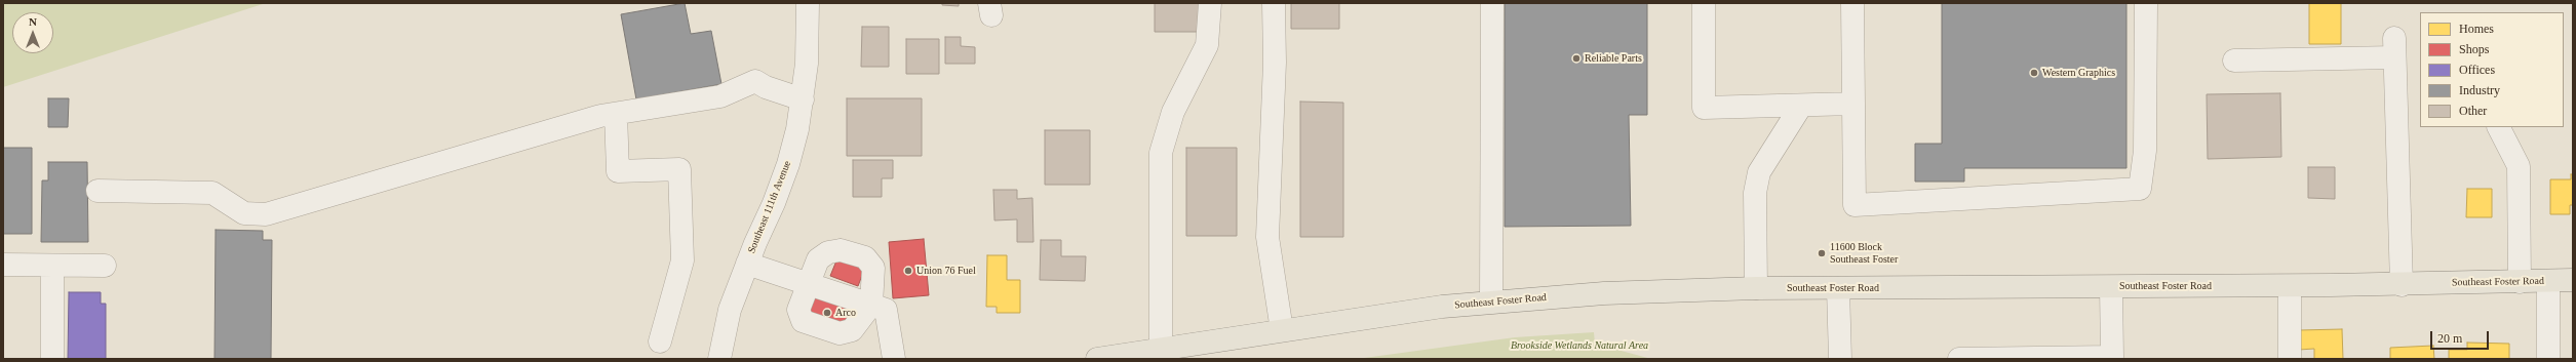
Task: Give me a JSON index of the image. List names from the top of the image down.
{
  "streets": {
    "main road": ["Southeast Foster Road"],
    "street": ["Southeast 111th Avenue"]
  },
  "parks": ["Brookside Wetlands Natural Area"],
  "places": [
    "Reliable Parts",
    "Western Graphics",
    "11600 Block Southeast Foster",
    "Union 76 Fuel",
    "Arco"
  ],
  "legend": [
    "Homes",
    "Shops",
    "Offices",
    "Industry",
    "Other"
  ],
  "scale_bar": "20 m",
  "north": "top"
}
